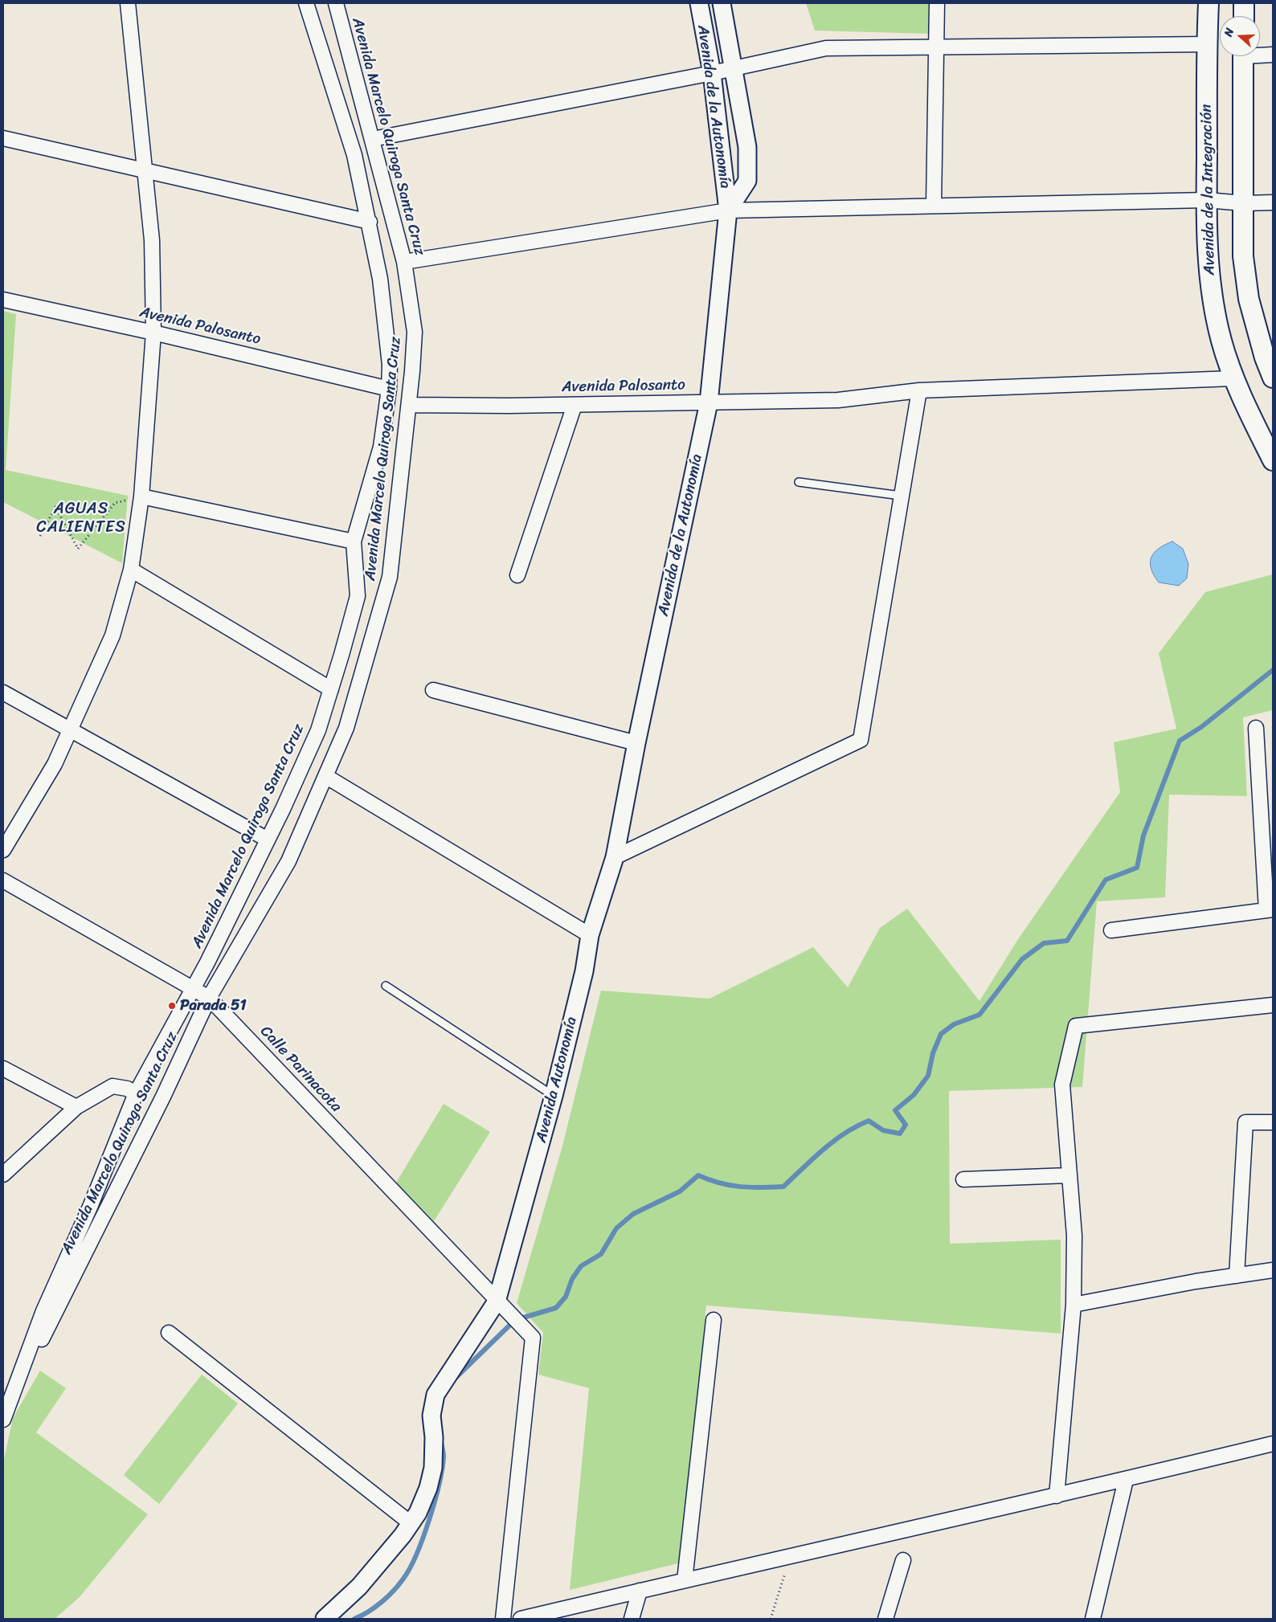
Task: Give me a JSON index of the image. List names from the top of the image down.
{
  "streets": {
    "main road": ["Avenida de la Integración"],
    "street": [
      "Avenida de la Autonomía",
      "Avenida Marcelo Quiroga Santa Cruz",
      "Avenida Palosanto",
      "Calle Parinacota",
      "Avenida Autonomía"
    ]
  },
  "crossings": [
    ["Avenida de la Autonomía", "Avenida Palosanto"],
    ["Avenida de la Autonomía", "Avenida Autonomía"],
    ["Avenida Marcelo Quiroga Santa Cruz", "Avenida Palosanto"],
    ["Avenida Marcelo Quiroga Santa Cruz", "Calle Parinacota"],
    ["Avenida de la Integración", "Avenida Palosanto"],
    ["Calle Parinacota", "Avenida Autonomía"]
  ],
  "districts": ["AGUAS CALIENTES"],
  "places": ["Parada 51"],
  "north": "left"
}
